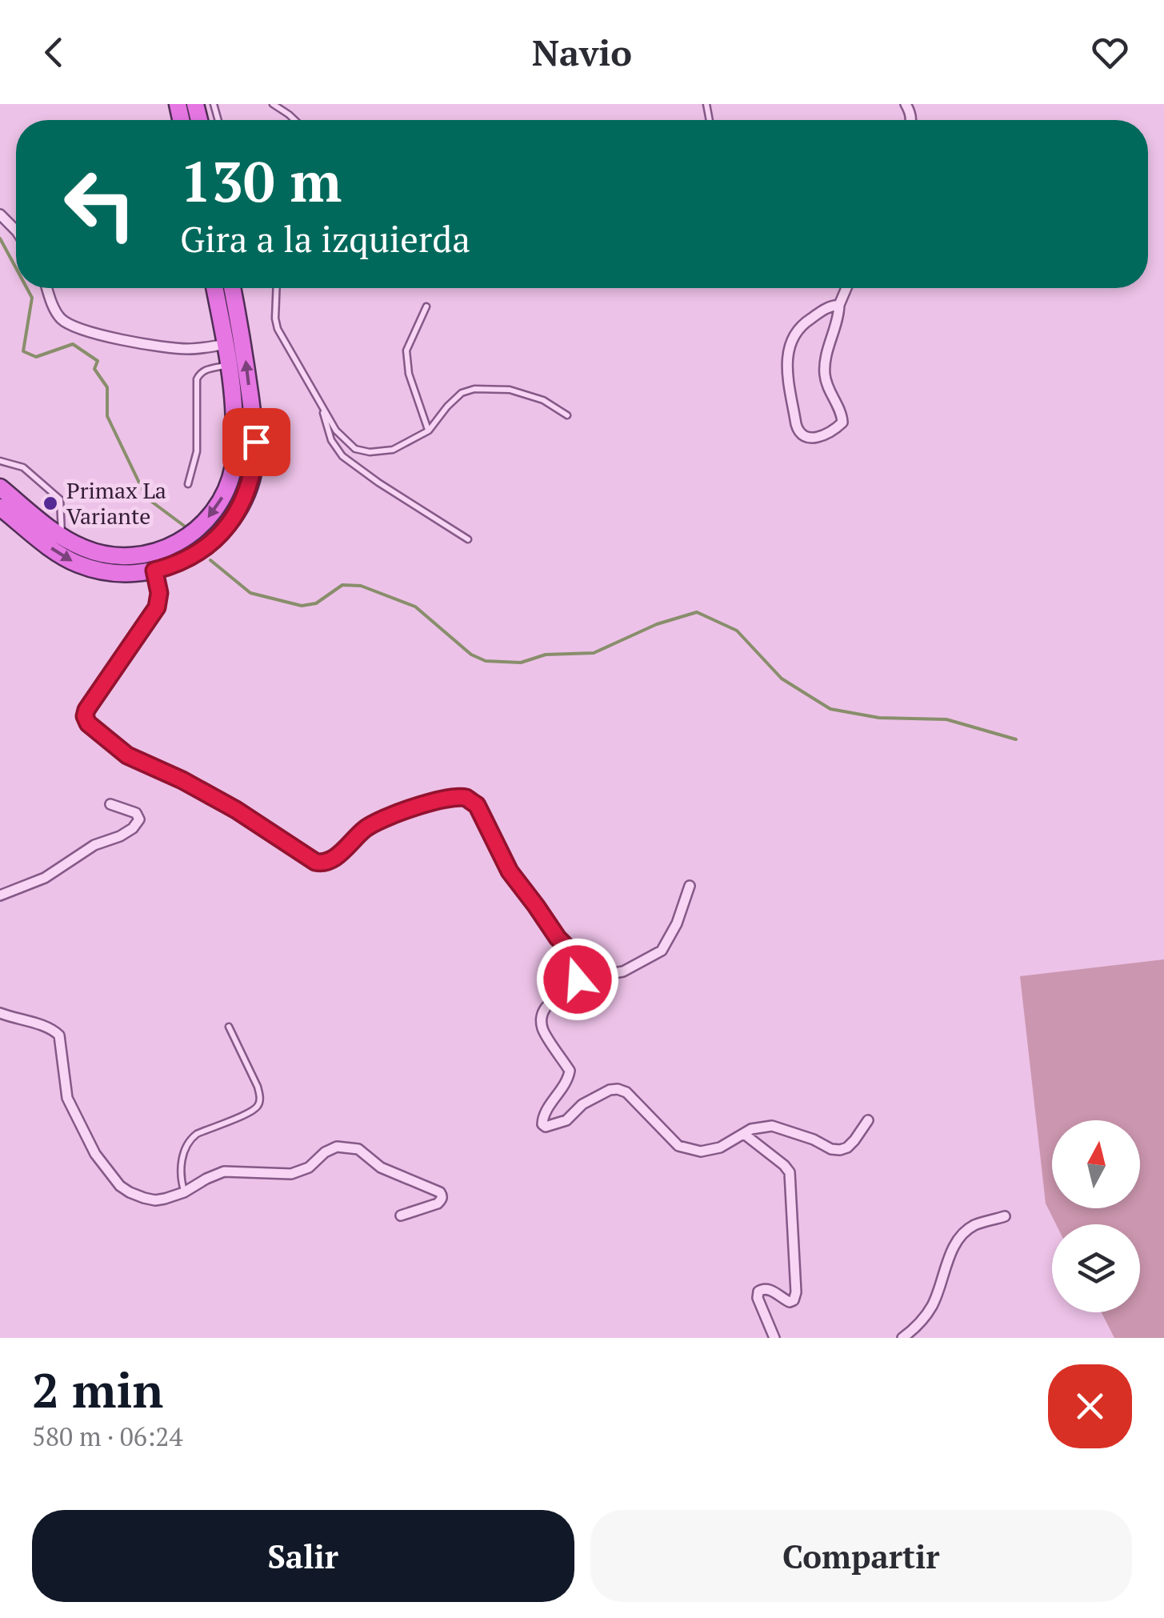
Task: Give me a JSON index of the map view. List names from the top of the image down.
{
  "places": ["Primax La Variante"],
  "north": "top",
  "page": {
    "header": "Navio",
    "turn": ["130 m", "Gira a la izquierda"],
    "heading": ["2 min", "580 m · 06:24"],
    "buttons": ["Salir", "Compartir"]
  }
}
